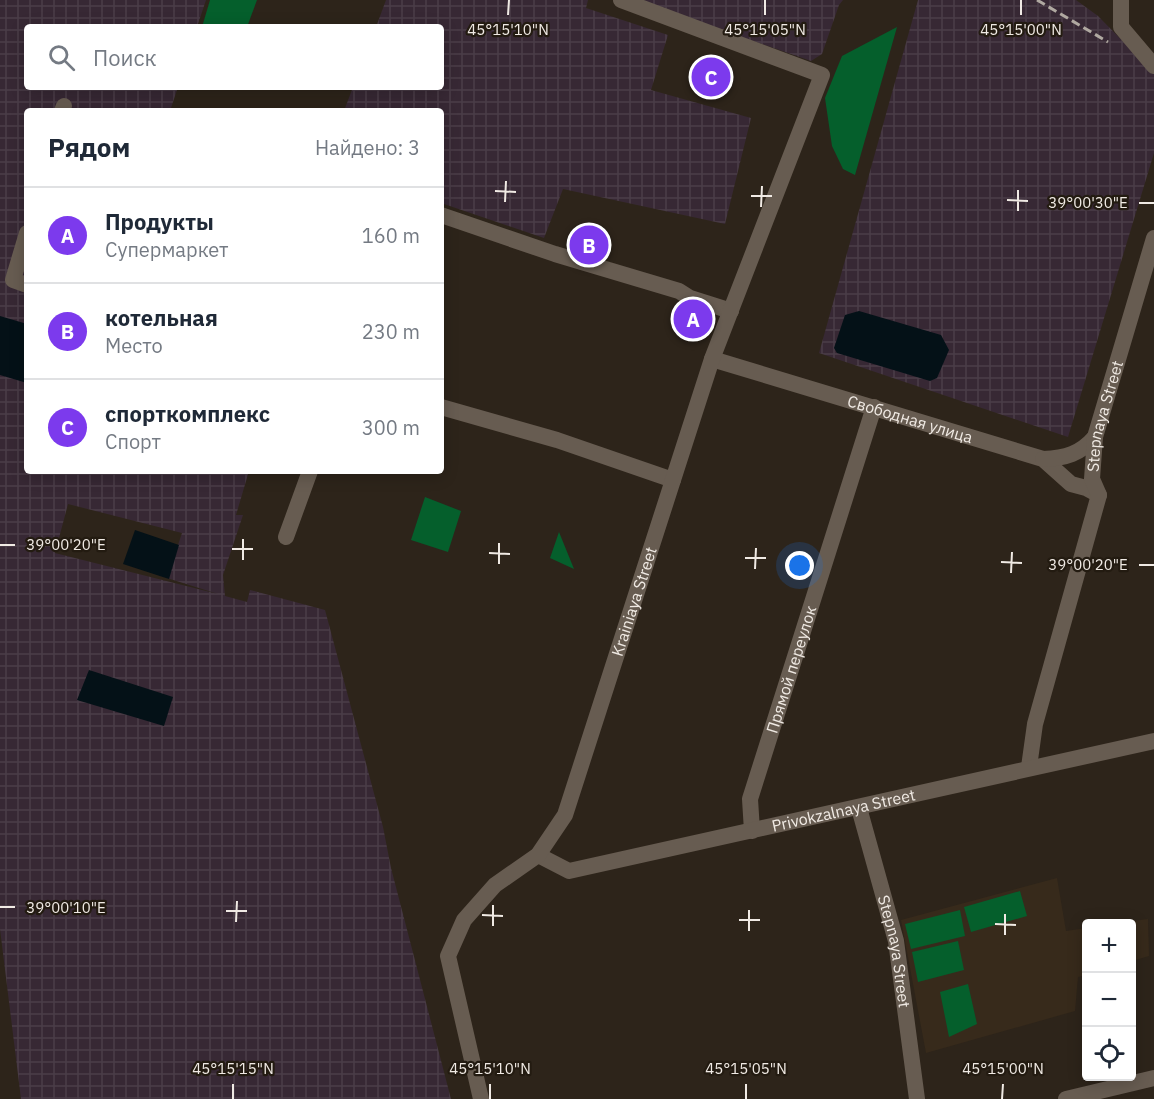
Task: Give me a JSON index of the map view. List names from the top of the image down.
{
  "streets": {
    "street": [
      "Stepnaya Street",
      "Свободная улица",
      "Krainiaya Street",
      "Прямой переулок",
      "Privokzalnaya Street"
    ]
  },
  "crossings": [
    ["Stepnaya Street", "Свободная улица"],
    ["Stepnaya Street", "Privokzalnaya Street"],
    ["Свободная улица", "Krainiaya Street"],
    ["Свободная улица", "Прямой переулок"],
    ["Krainiaya Street", "Privokzalnaya Street"],
    ["Прямой переулок", "Privokzalnaya Street"]
  ],
  "page": {
    "search": "Поиск",
    "pins": ["C", "B", "A"],
    "heading": ["Рядом", "Найдено: 3"],
    "list": [
      {
        "mark": "A",
        "name": "Продукты",
        "note": "Супермаркет",
        "value": "160 m"
      },
      {
        "mark": "B",
        "name": "котельная",
        "note": "Место",
        "value": "230 m"
      },
      {
        "mark": "C",
        "name": "спорткомплекс",
        "note": "Спорт",
        "value": "300 m"
      }
    ],
    "map_buttons": ["+", "−"]
  },
  "coordinates": [
    "45°15'10\"N",
    "45°15'05\"N",
    "45°15'00\"N",
    "39°00'30\"E",
    "39°00'20\"E",
    "39°00'10\"E",
    "45°15'15\"N"
  ]
}
